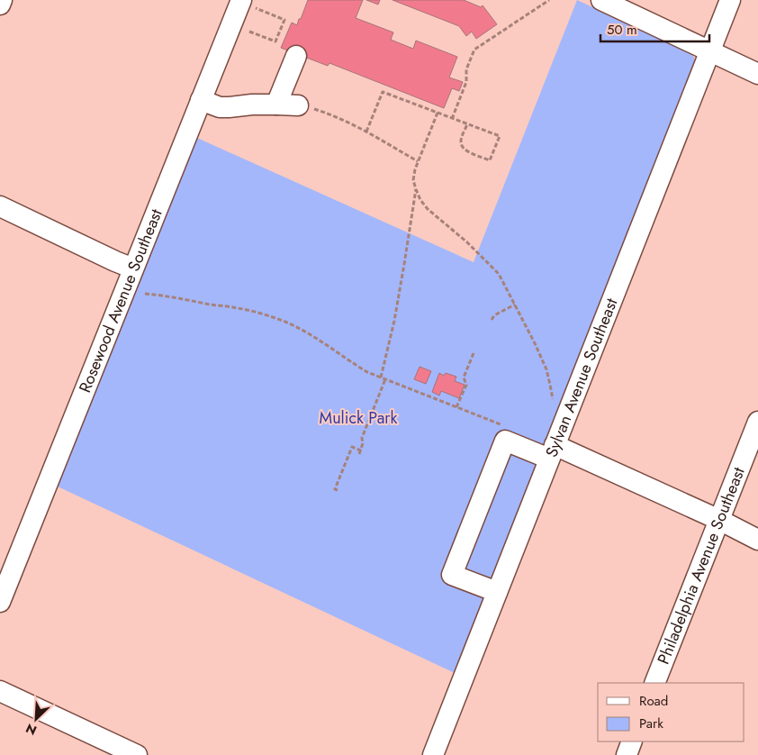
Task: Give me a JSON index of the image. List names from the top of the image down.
{
  "streets": {
    "street": ["Rosewood Avenue Southeast", "Sylvan Avenue Southeast", "Philadelphia Avenue Southeast"]
  },
  "parks": ["Mulick Park"],
  "legend": ["Road", "Park"],
  "scale_bar": "50 m",
  "north": "bottom left"
}
